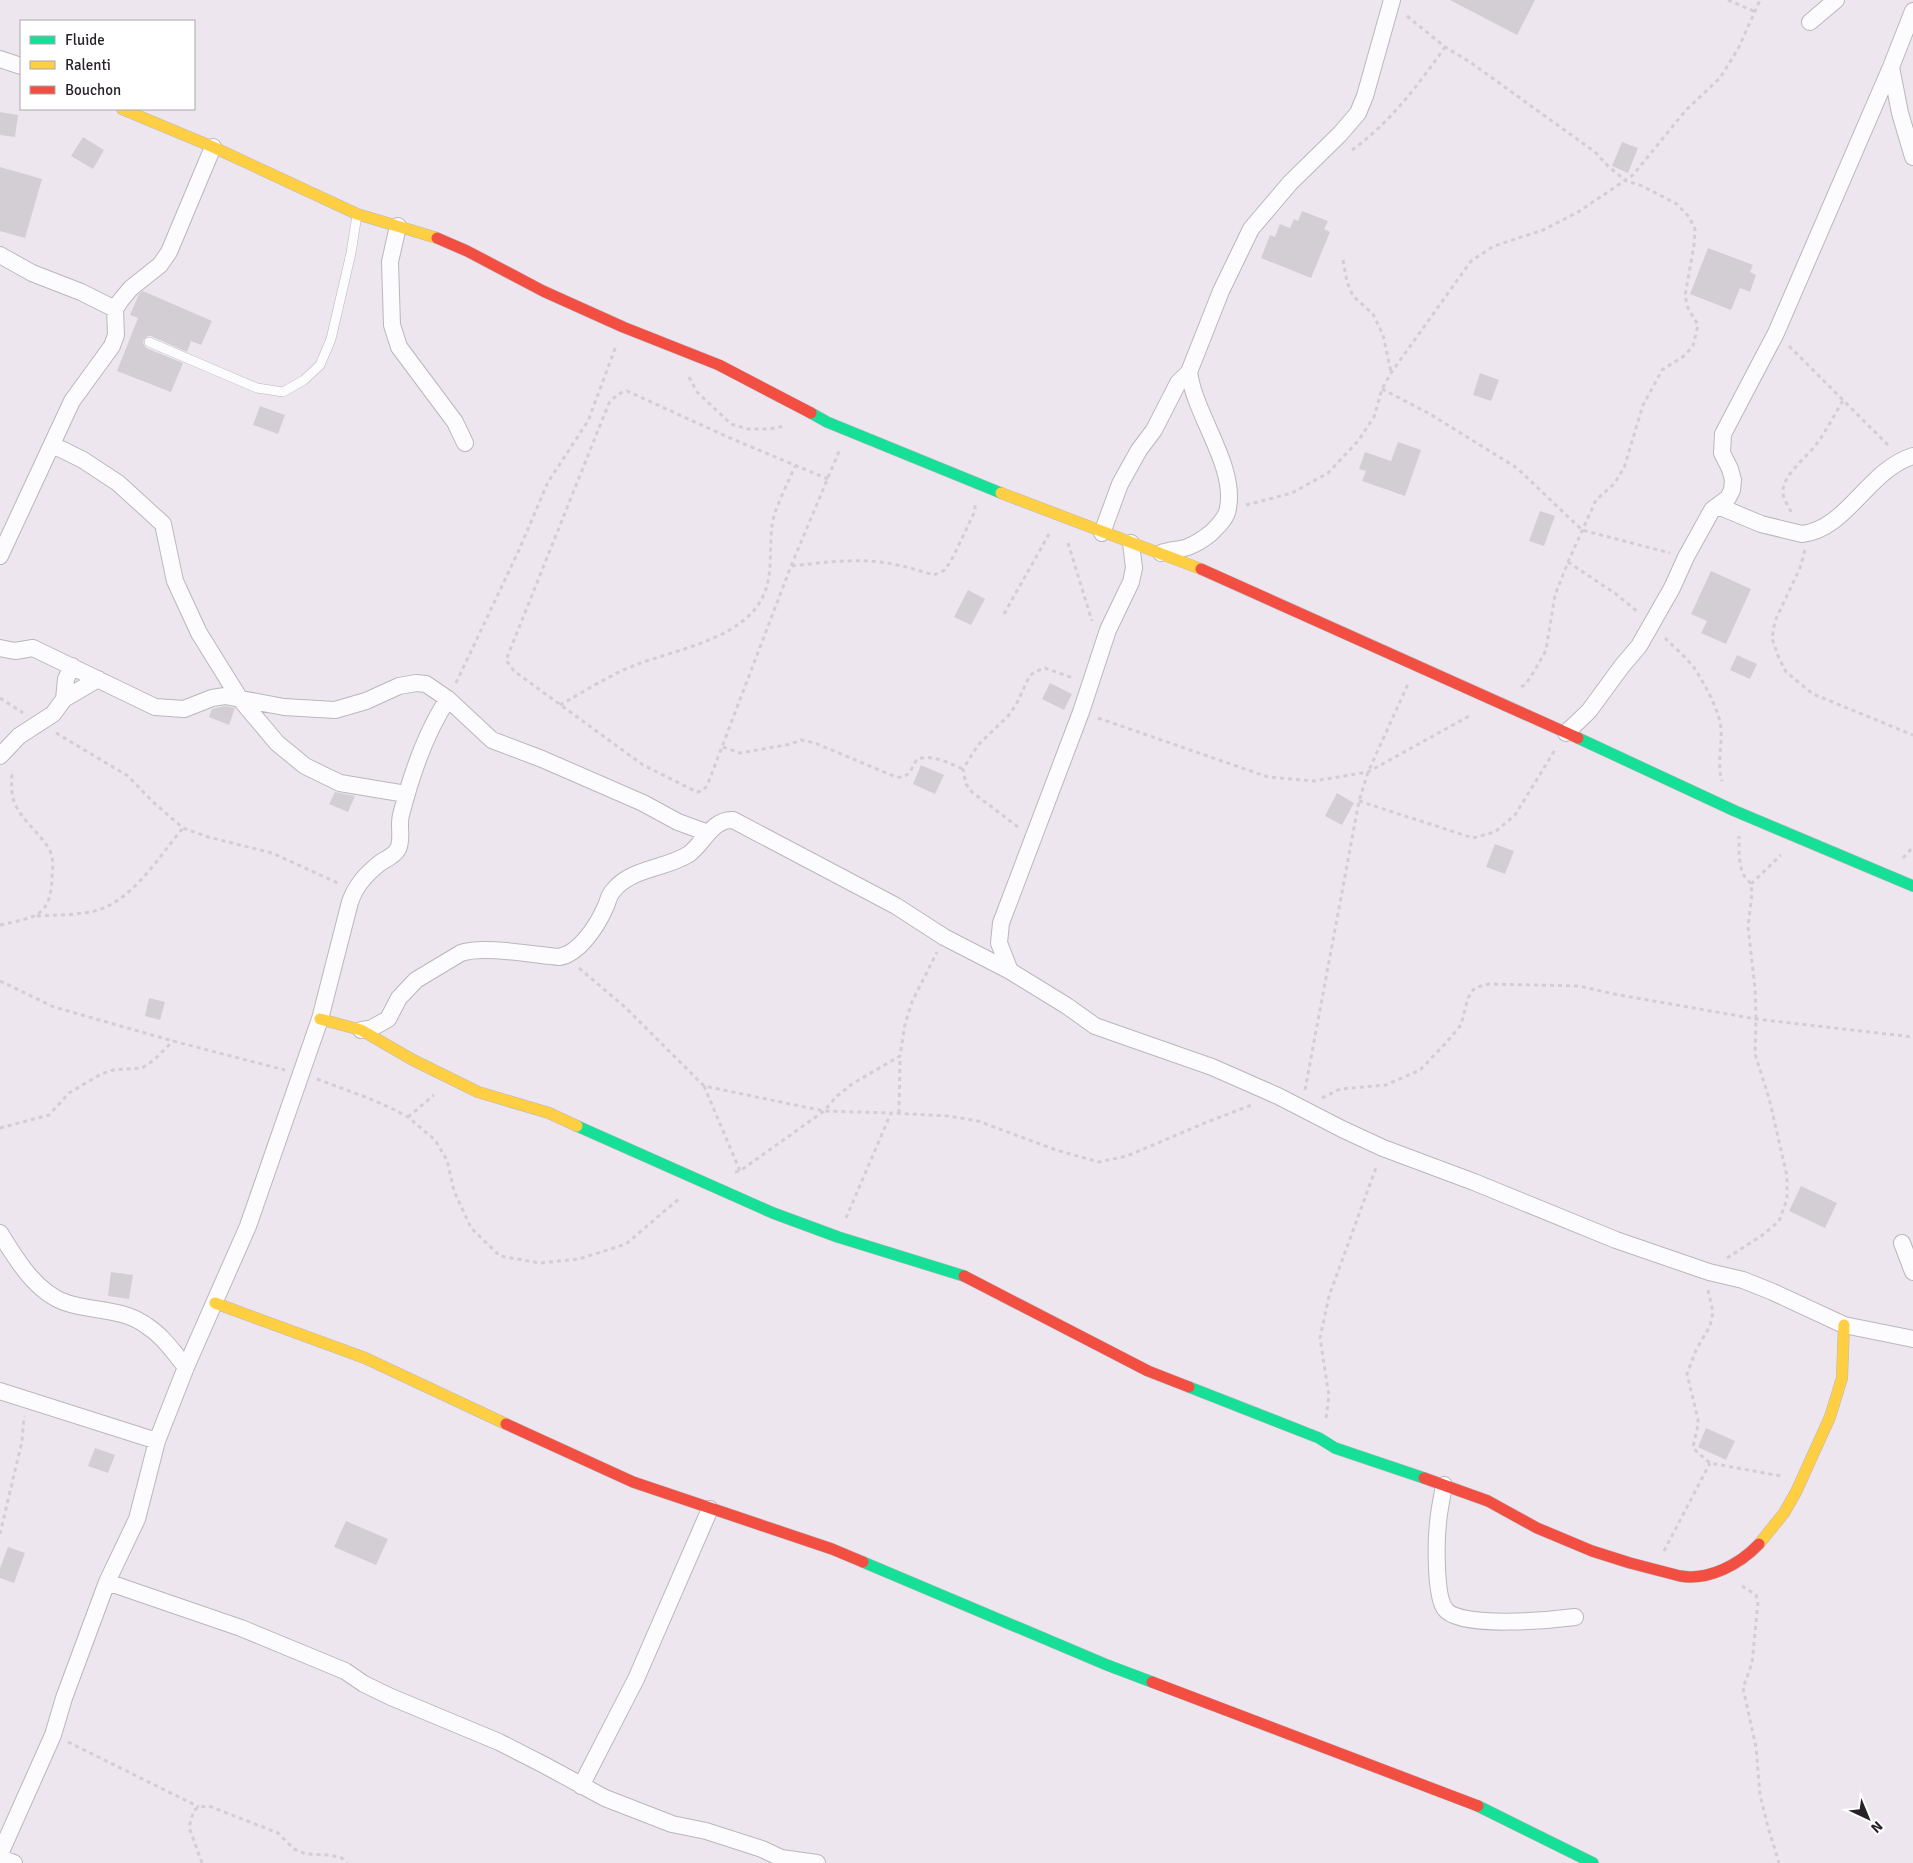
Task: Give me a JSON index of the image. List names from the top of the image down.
{
  "legend": ["Fluide", "Ralenti", "Bouchon"],
  "north": "bottom right"
}
